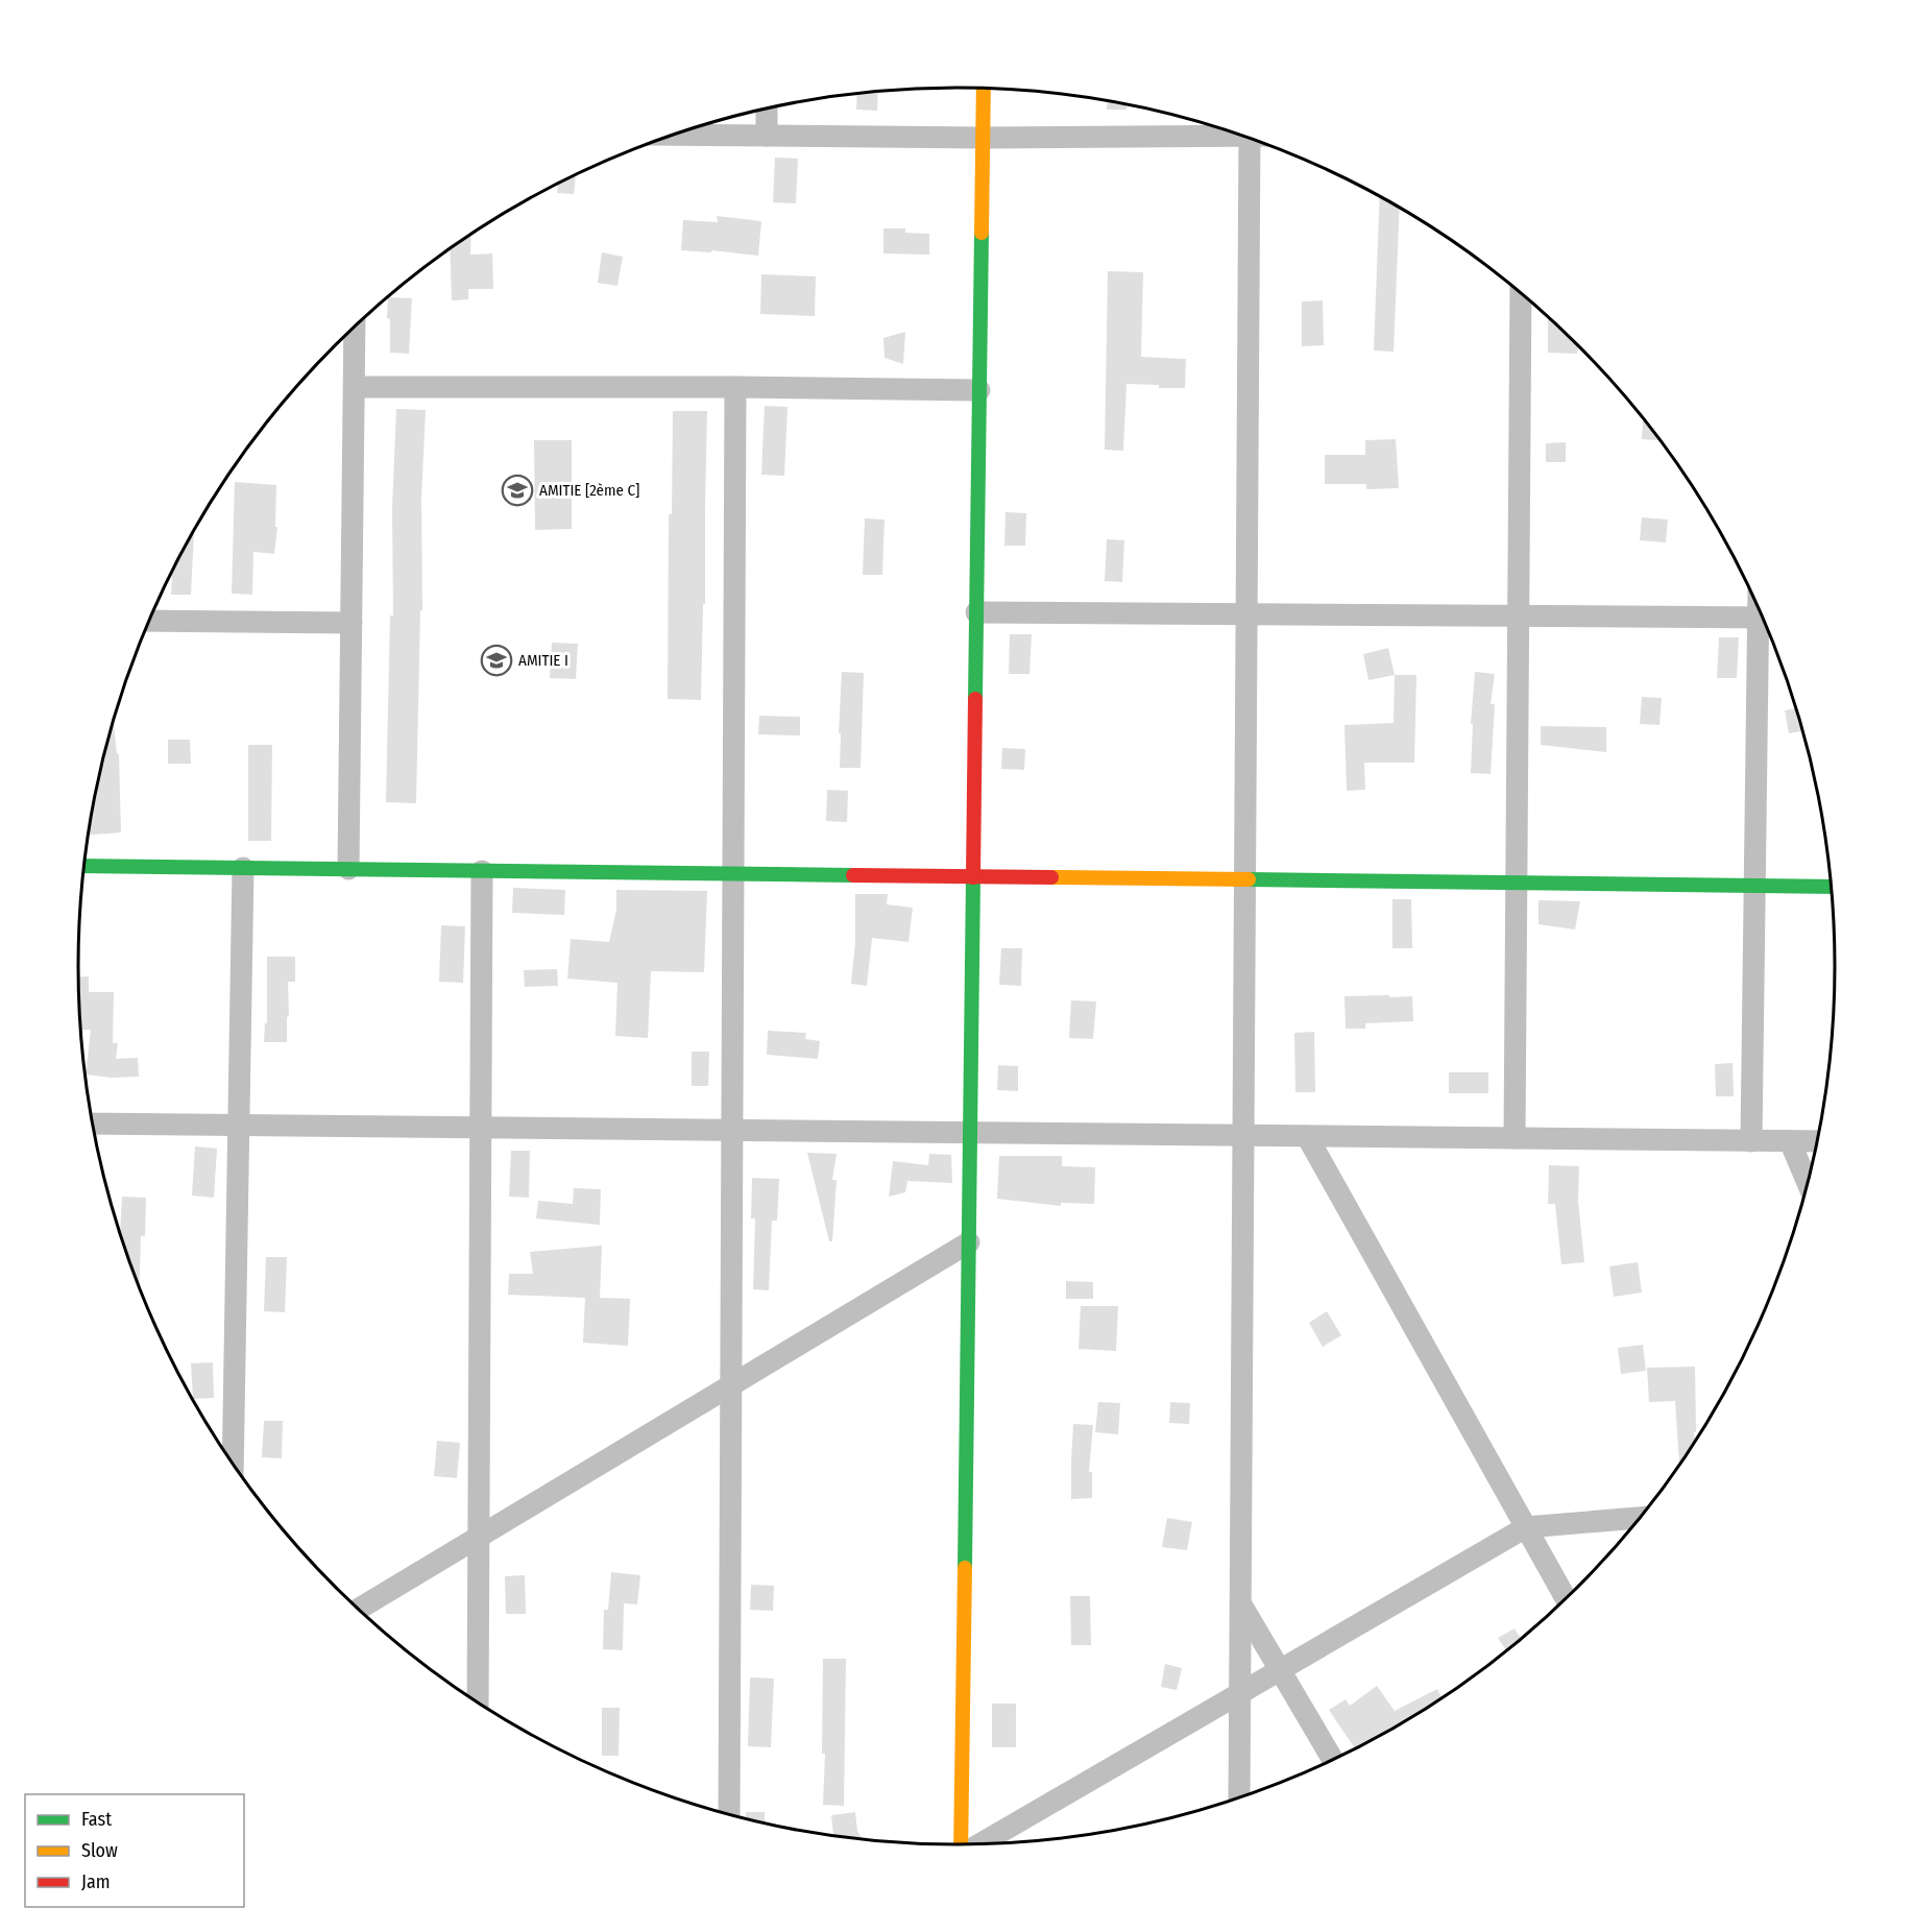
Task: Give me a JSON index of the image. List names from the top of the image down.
{
  "places": {
    "school or university": ["AMITIE [2ème C]", "AMITIE I"]
  },
  "legend": ["Fast", "Slow", "Jam"]
}
